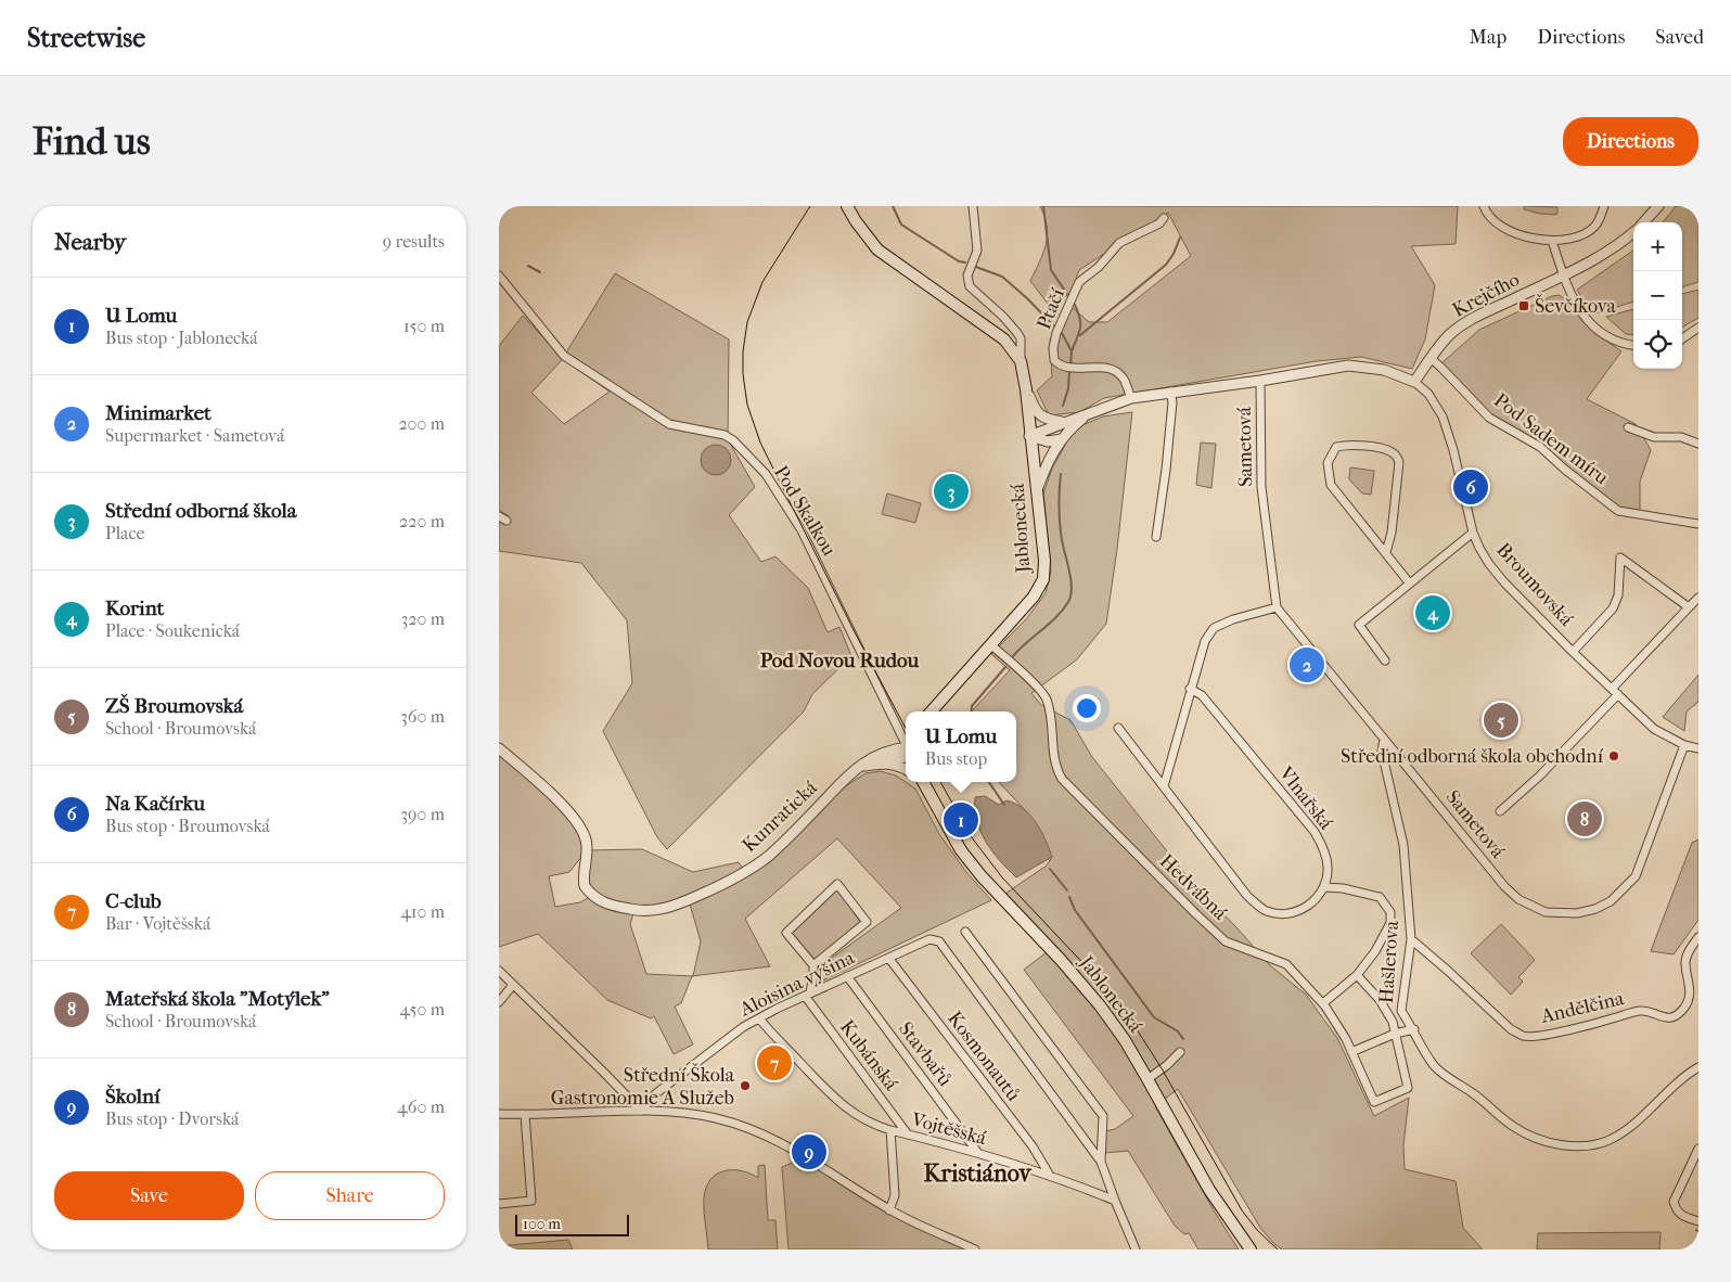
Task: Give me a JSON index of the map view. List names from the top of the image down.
{
  "streets": {
    "main road": ["Jablonecká"],
    "street": [
      "Krejčího",
      "Ptačí",
      "Pod Sadem míru",
      "Sametová",
      "Pod Skalkou",
      "Broumovská",
      "Vlnařská",
      "Kunratická",
      "Hedvábná",
      "Hašlerova",
      "Aloisina výšina",
      "Andělčina",
      "Stavbařů",
      "Kubánská",
      "Kosmonautů",
      "Vojtěšská"
    ]
  },
  "crossings": [
    ["Krejčího", "Pod Sadem míru"],
    ["Krejčího", "Broumovská"],
    ["Ptačí", "Broumovská"],
    ["Sametová", "Broumovská"],
    ["Sametová", "Hašlerova"],
    ["Jablonecká", "Broumovská"],
    ["Jablonecká", "Hedvábná"],
    ["Hašlerova", "Andělčina"],
    ["Aloisina výšina", "Stavbařů"],
    ["Aloisina výšina", "Kubánská"],
    ["Aloisina výšina", "Kosmonautů"],
    ["Aloisina výšina", "Vojtěšská"],
    ["Stavbařů", "Vojtěšská"],
    ["Kubánská", "Vojtěšská"],
    ["Kosmonautů", "Vojtěšská"]
  ],
  "districts": ["Pod Novou Rudou", "Kristiánov"],
  "places": {
    "transit": ["Ševčíkova"],
    "other": ["Střední odborná škola obchodní", "Střední Škola Gastronomie A Služeb"]
  },
  "scale_bar": "100 m",
  "page": {
    "header": "Streetwise",
    "nav": ["Map", "Directions", "Saved"],
    "buttons": [
      "Directions",
      ["Save", "Share"]
    ],
    "title": "Find us",
    "heading": ["Nearby", "9 results"],
    "map_buttons": ["+", "−"],
    "list": [
      {
        "mark": "1",
        "name": "U Lomu",
        "note": "Bus stop · Jablonecká",
        "value": "150 m"
      },
      {
        "mark": "2",
        "name": "Minimarket",
        "note": "Supermarket · Sametová",
        "value": "200 m"
      },
      {
        "mark": "3",
        "name": "Střední odborná škola",
        "note": "Place",
        "value": "220 m"
      },
      {
        "mark": "4",
        "name": "Korint",
        "note": "Place · Soukenická",
        "value": "320 m"
      },
      {
        "mark": "5",
        "name": "ZŠ Broumovská",
        "note": "School · Broumovská",
        "value": "360 m"
      },
      {
        "mark": "6",
        "name": "Na Kačírku",
        "note": "Bus stop · Broumovská",
        "value": "390 m"
      },
      {
        "mark": "7",
        "name": "C-club",
        "note": "Bar · Vojtěšská",
        "value": "410 m"
      },
      {
        "mark": "8",
        "name": "Mateřská škola \"Motýlek\"",
        "note": "School · Broumovská",
        "value": "450 m"
      },
      {
        "mark": "9",
        "name": "Školní",
        "note": "Bus stop · Dvorská",
        "value": "460 m"
      }
    ],
    "pins": [
      "6",
      "3",
      "4",
      "2",
      "5",
      "8",
      "1",
      "7",
      "9"
    ],
    "popup": ["U Lomu", "Bus stop"],
    "scale": "100 m"
  }
}
